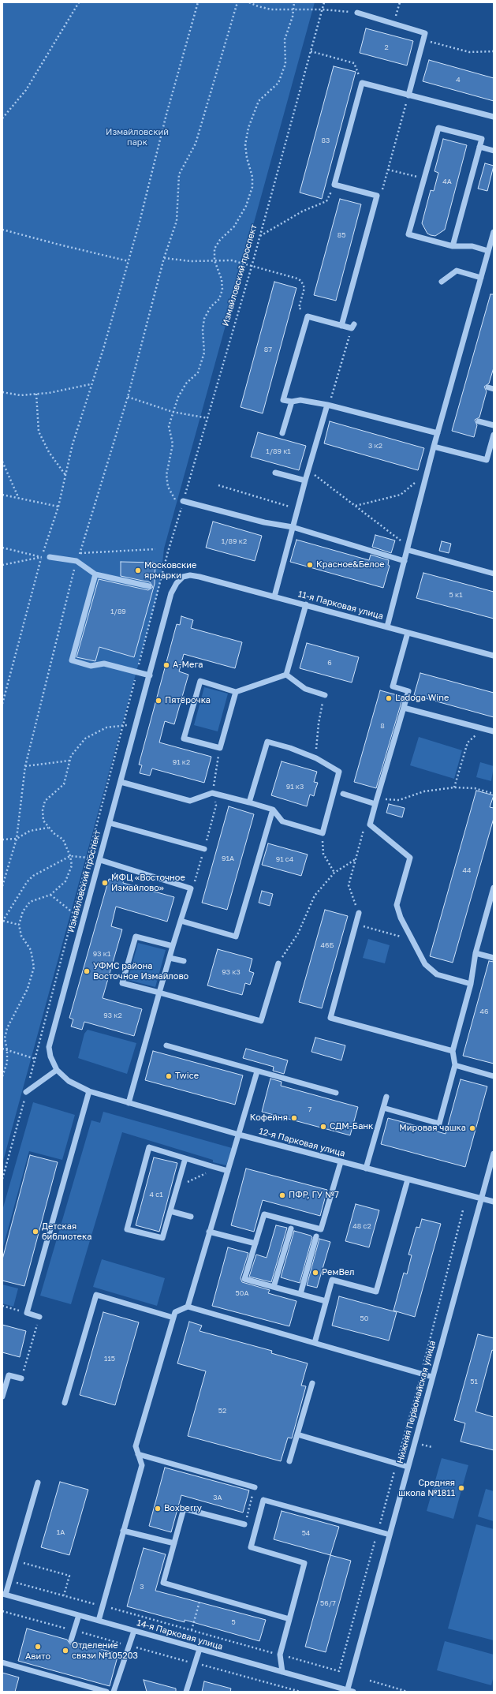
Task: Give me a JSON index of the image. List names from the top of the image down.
{
  "streets": {
    "street": [
      "Измайловский проспект",
      "11-я Парковая улица",
      "12-я Парковая улица",
      "Нижняя Первомайская улица",
      "14-я Парковая улица"
    ]
  },
  "crossings": [
    ["Измайловский проспект", "11-я Парковая улица"],
    ["Измайловский проспект", "12-я Парковая улица"],
    ["12-я Парковая улица", "Нижняя Первомайская улица"],
    ["Нижняя Первомайская улица", "14-я Парковая улица"]
  ],
  "parks": ["Измайловский парк"],
  "places": [
    "Красное&Белое",
    "Московские ярмарки",
    "А-Мега",
    "Ladoga Wine",
    "Пятёрочка",
    "МФЦ «Восточное Измайлово»",
    "УФМС района Восточное Измайлово",
    "Twice",
    "Кофейня",
    "СДМ-Банк",
    "Мировая чашка",
    "ПФР, ГУ №7",
    "Детская библиотека",
    "РемВел",
    "Средняя школа №1811",
    "Boxberry",
    "Авито",
    "Отделение связи №105203"
  ],
  "house_numbers": [
    "2",
    "4",
    "83",
    "4А",
    "85",
    "87",
    "3 к2",
    "1/89 к1",
    "1/89 к2",
    "5 к1",
    "1/89",
    "6",
    "8",
    "91 к2",
    "91 к3",
    "91А",
    "91 с4",
    "44",
    "46Б",
    "93 к1",
    "93 к3",
    "46",
    "93 к2",
    "7",
    "4 с1",
    "48 с2",
    "50А",
    "50",
    "115",
    "51",
    "52",
    "3А",
    "1А",
    "54",
    "3",
    "56/7",
    "5"
  ]
}
